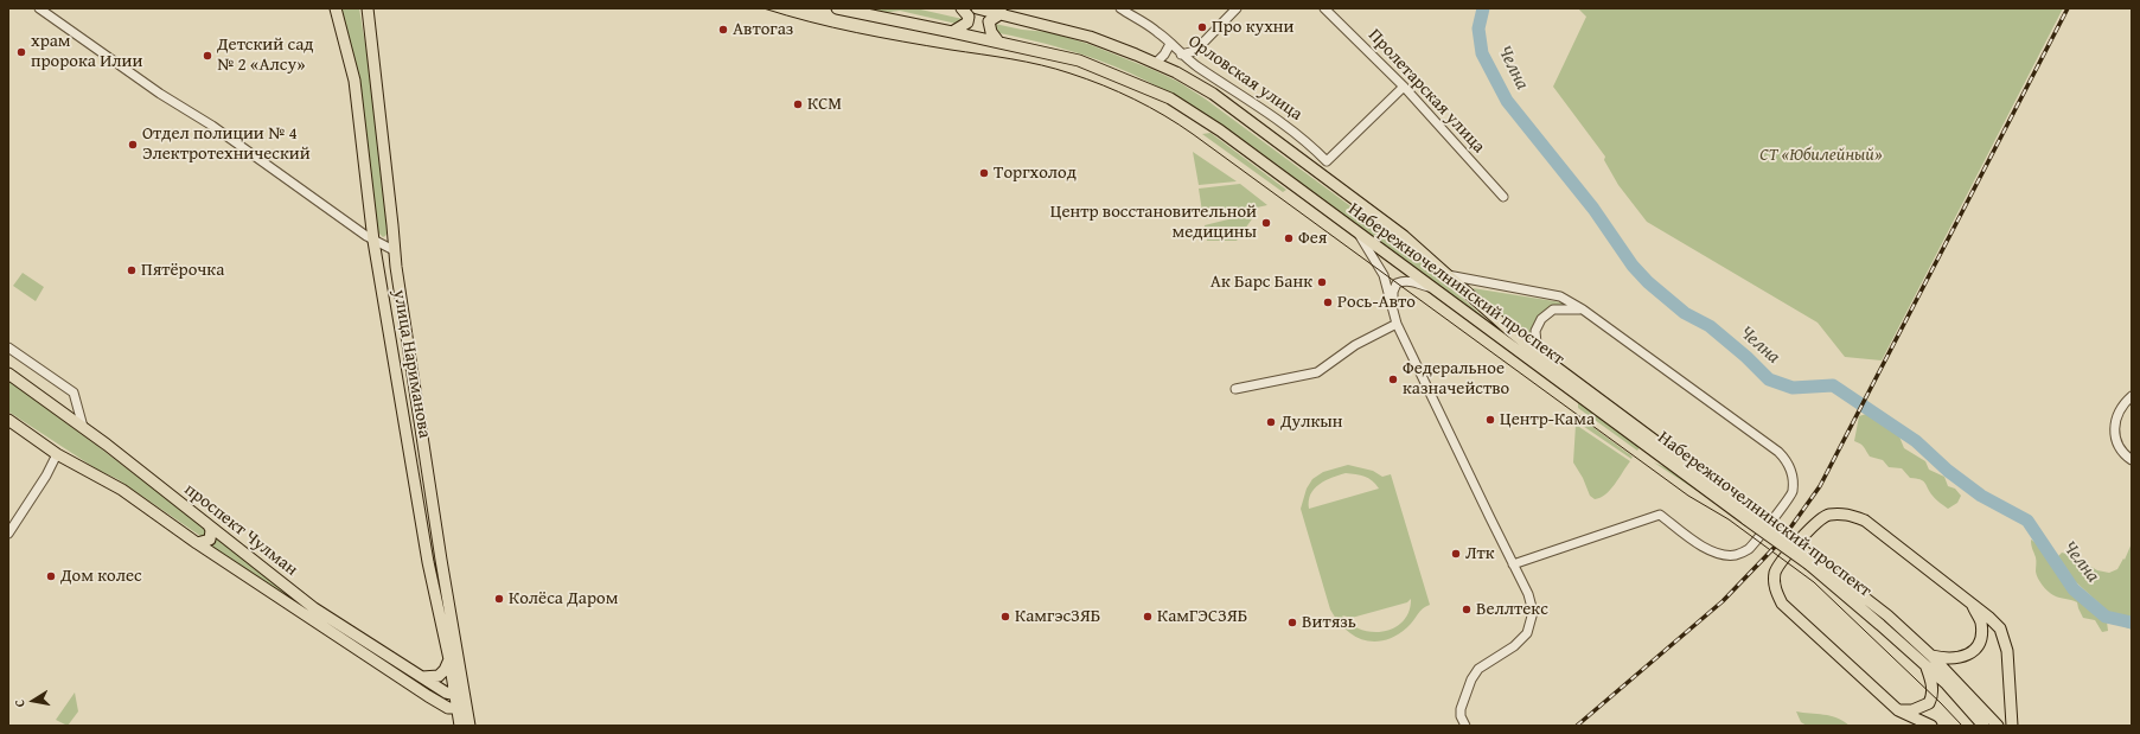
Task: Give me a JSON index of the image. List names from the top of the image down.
{
  "streets": {
    "main road": ["Набережночелнинский проспект", "улица Нариманова", "проспект Чулман"],
    "street": ["Орловская улица", "Пролетарская улица"]
  },
  "crossings": [
    ["Орловская улица", "Пролетарская улица"],
    ["улица Нариманова", "проспект Чулман"]
  ],
  "water": ["Челна"],
  "parks": ["СТ «Юбилейный»"],
  "places": [
    "Про кухни",
    "Автогаз",
    "храм пророка Илии",
    "Детский сад № 2 «Алсу»",
    "КСМ",
    "Отдел полиции № 4 Электротехнический",
    "Торгхолод",
    "Центр восстановительной медицины",
    "Фея",
    "Пятёрочка",
    "Ак Барс Банк",
    "Рось-Авто",
    "Федеральное казначейство",
    "Центр-Кама",
    "Дулкын",
    "Лтк",
    "Дом колес",
    "Колёса Даром",
    "Веллтекс",
    "КамгэсЗЯБ",
    "КамГЭСЗЯБ",
    "Витязь"
  ],
  "north": "left"
}
